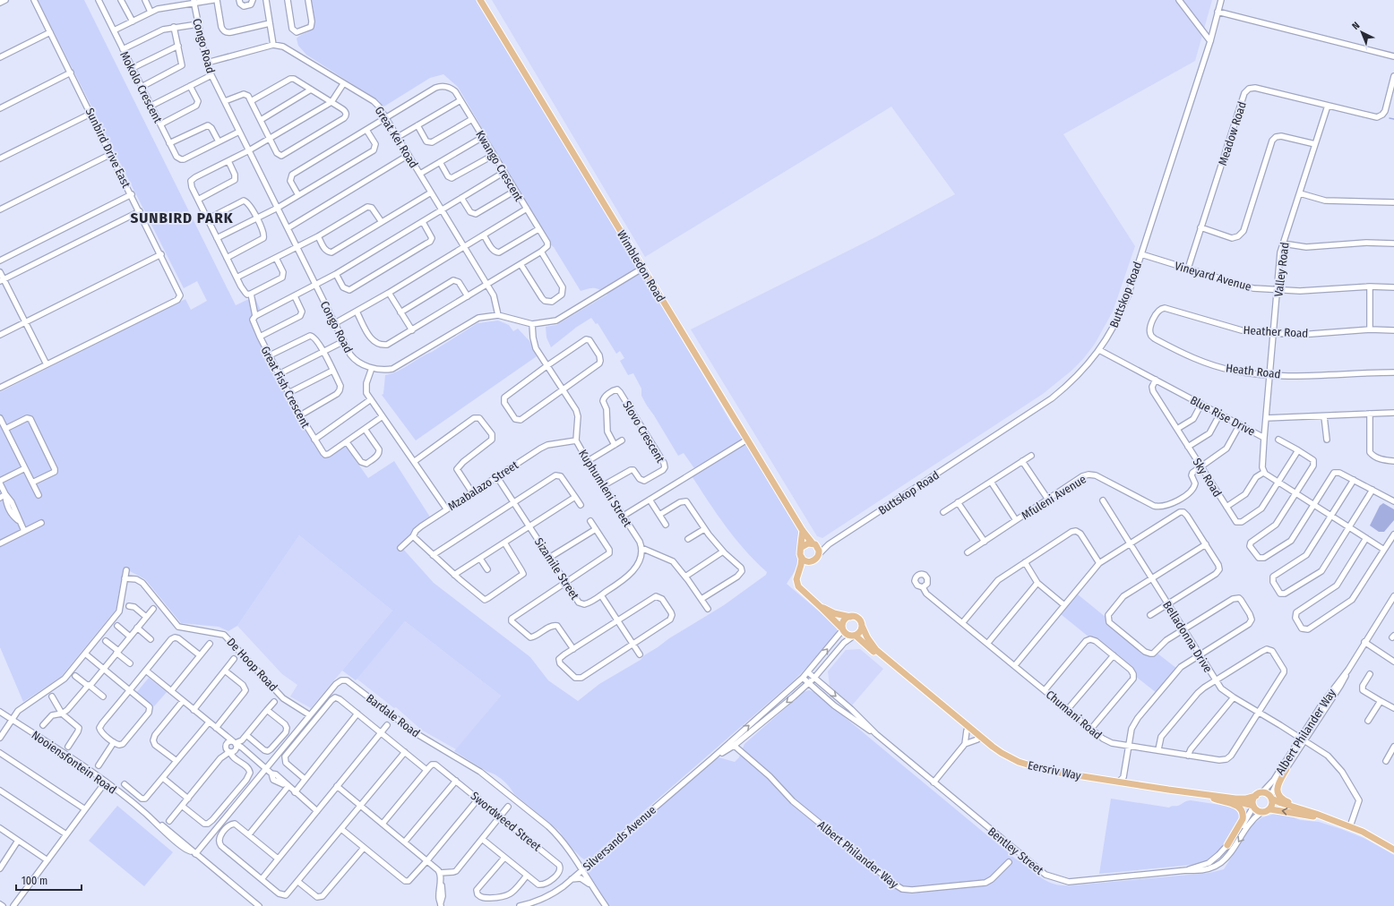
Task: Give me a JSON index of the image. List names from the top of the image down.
{
  "streets": {
    "main road": ["Wimbledon Road", "Eersriv Way"],
    "street": [
      "Congo Road",
      "Mokolo Crescent",
      "Meadow Road",
      "Great Kei Road",
      "Sunbird Drive East",
      "Kwango Crescent",
      "Valley Road",
      "Vineyard Avenue",
      "Buttskop Road",
      "Heather Road",
      "Heath Road",
      "Great Fish Crescent",
      "Blue Rise Drive",
      "Slovo Crescent",
      "Sky Road",
      "Mzabalazo Street",
      "Kuphumleni Street",
      "Mfuleni Avenue",
      "Sizamile Street",
      "Belladonna Drive",
      "De Hoop Road",
      "Chumani Road",
      "Bardale Road",
      "Albert Philander Way",
      "Nooiensfontein Road",
      "Swordweed Street",
      "Silversands Avenue",
      "Bentley Street"
    ]
  },
  "crossings": [
    ["Congo Road", "Mokolo Crescent"],
    ["Congo Road", "Great Kei Road"],
    ["Congo Road", "Wimbledon Road"],
    ["Congo Road", "Kuphumleni Street"],
    ["Meadow Road", "Valley Road"],
    ["Meadow Road", "Vineyard Avenue"],
    ["Great Kei Road", "Kwango Crescent"],
    ["Wimbledon Road", "Buttskop Road"],
    ["Valley Road", "Vineyard Avenue"],
    ["Valley Road", "Heather Road"],
    ["Valley Road", "Heath Road"],
    ["Valley Road", "Blue Rise Drive"],
    ["Vineyard Avenue", "Buttskop Road"],
    ["Buttskop Road", "Blue Rise Drive"],
    ["Heather Road", "Heath Road"],
    ["Blue Rise Drive", "Sky Road"],
    ["Slovo Crescent", "Kuphumleni Street"],
    ["Sky Road", "Mfuleni Avenue"],
    ["Mzabalazo Street", "Kuphumleni Street"],
    ["Mzabalazo Street", "Sizamile Street"],
    ["Kuphumleni Street", "Sizamile Street"],
    ["Belladonna Drive", "Chumani Road"],
    ["Belladonna Drive", "Albert Philander Way"],
    ["De Hoop Road", "Bardale Road"],
    ["Bardale Road", "Nooiensfontein Road"],
    ["Bardale Road", "Silversands Avenue"],
    ["Albert Philander Way", "Eersriv Way"],
    ["Albert Philander Way", "Silversands Avenue"],
    ["Albert Philander Way", "Bentley Street"],
    ["Eersriv Way", "Silversands Avenue"],
    ["Eersriv Way", "Bentley Street"],
    ["Silversands Avenue", "Bentley Street"]
  ],
  "districts": ["SUNBIRD PARK"],
  "scale_bar": "100 m",
  "north": "top left"
}
